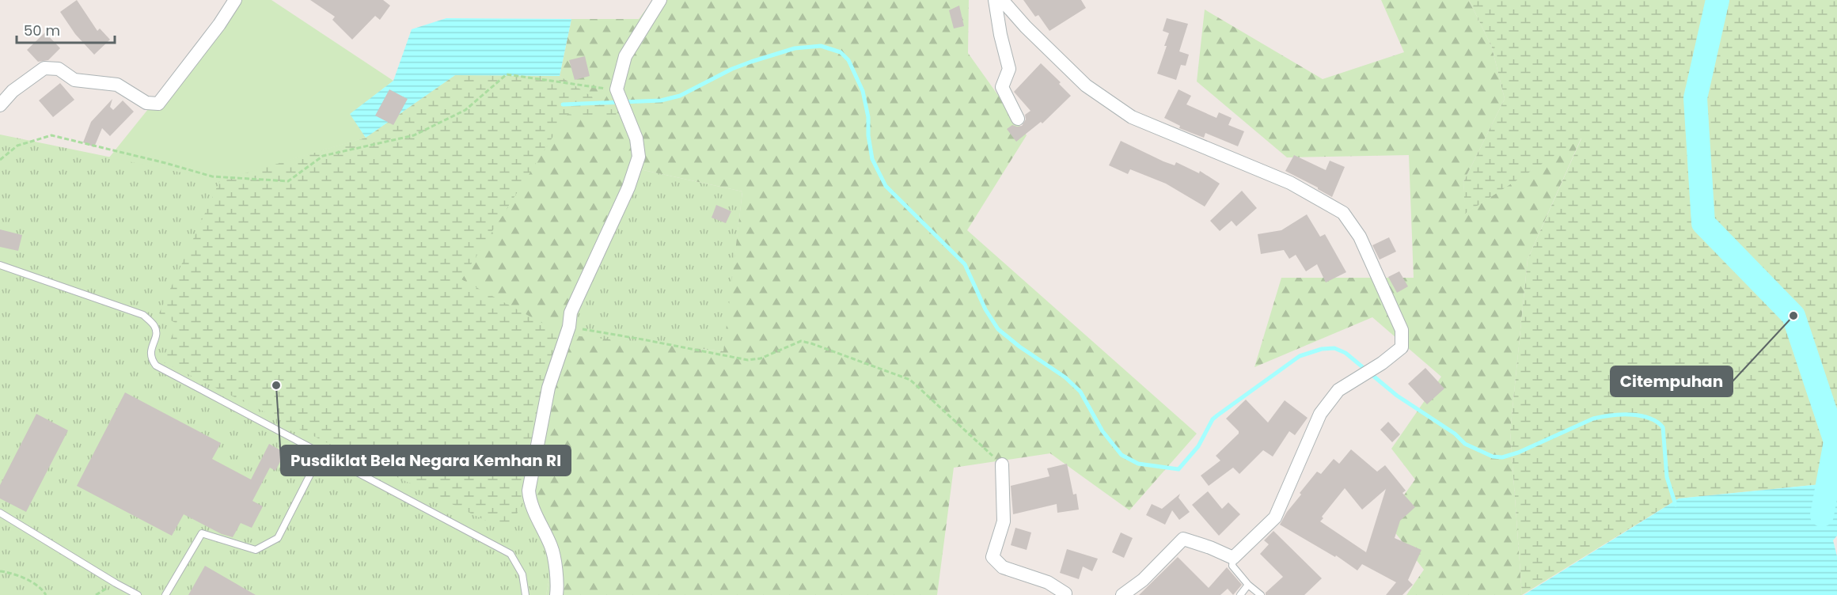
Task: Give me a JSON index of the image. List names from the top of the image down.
{
  "places": ["Citempuhan", "Pusdiklat Bela Negara Kemhan RI"],
  "scale_bar": "50 m"
}
